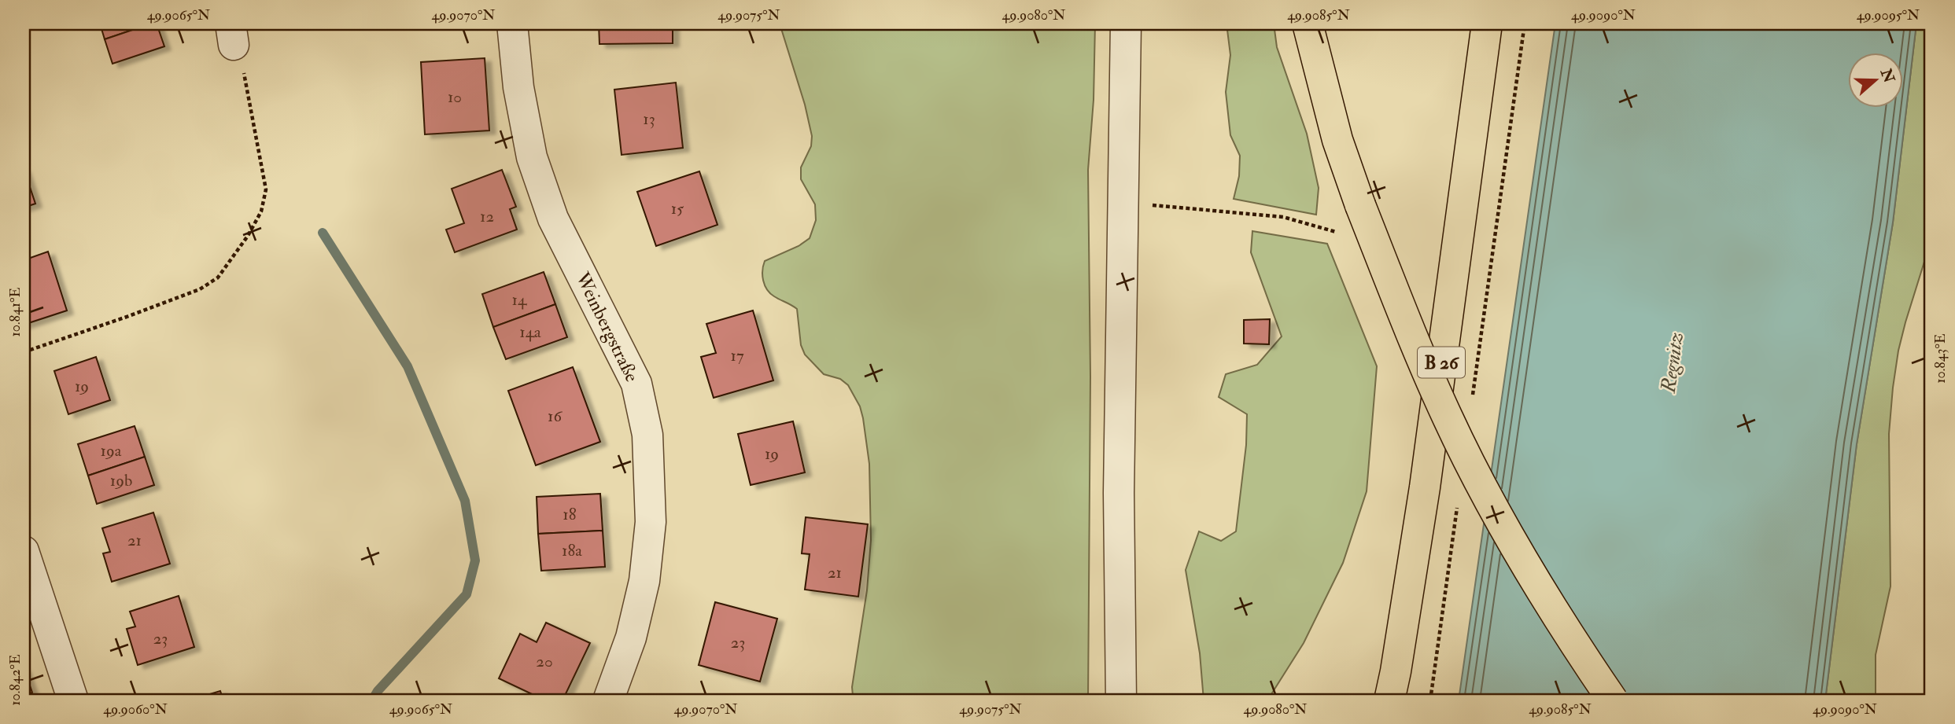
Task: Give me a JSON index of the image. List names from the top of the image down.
{
  "streets": {
    "main road": ["B 26"],
    "street": ["Weinbergstraße"]
  },
  "water": ["Regnitz"],
  "house_numbers": [
    "10",
    "13",
    "15",
    "12",
    "14",
    "14a",
    "17",
    "19",
    "16",
    "19a",
    "19",
    "19b",
    "18",
    "21",
    "18a",
    "21",
    "23",
    "23",
    "20"
  ],
  "north": "right",
  "coordinates": [
    "49.9065°N",
    "49.9070°N",
    "49.9075°N",
    "49.9080°N",
    "49.9085°N",
    "49.9090°N",
    "49.9095°N",
    "10.841°E",
    "10.843°E",
    "10.842°E",
    "49.9060°N"
  ]
}
